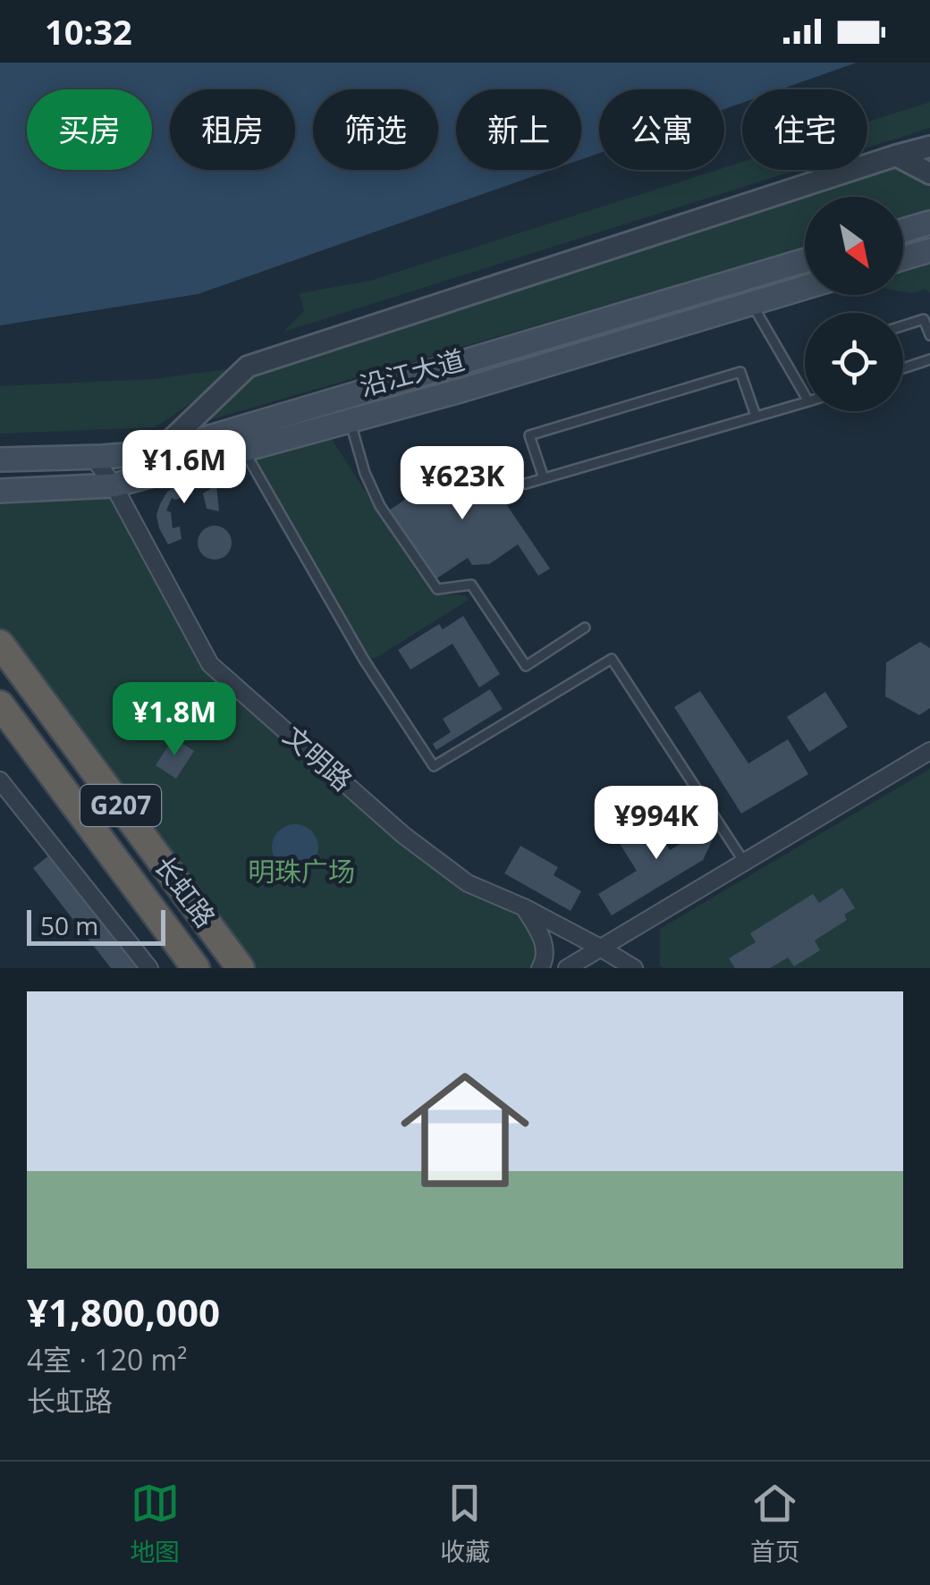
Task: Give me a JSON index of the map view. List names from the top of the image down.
{
  "streets": {
    "highway": ["G207", "长虹路"],
    "main road": ["沿江大道"],
    "street": ["文明路"]
  },
  "crossings": [
    ["沿江大道", "文明路"]
  ],
  "parks": ["明珠广场"],
  "scale_bar": "50 m",
  "north": "bottom right",
  "page": {
    "status": "10:32",
    "chip": [
      "买房",
      "租房",
      "筛选",
      "新上",
      "公寓",
      "住宅"
    ],
    "price": [
      "¥1.6M",
      "¥623K",
      "¥1.8M",
      "¥994K"
    ],
    "scale": "50 m",
    "list": [
      {
        "name": "¥1,800,000",
        "note": "4室 · 120 m² · 长虹路"
      }
    ],
    "tabs": ["地图", "收藏", "首页"]
  }
}
